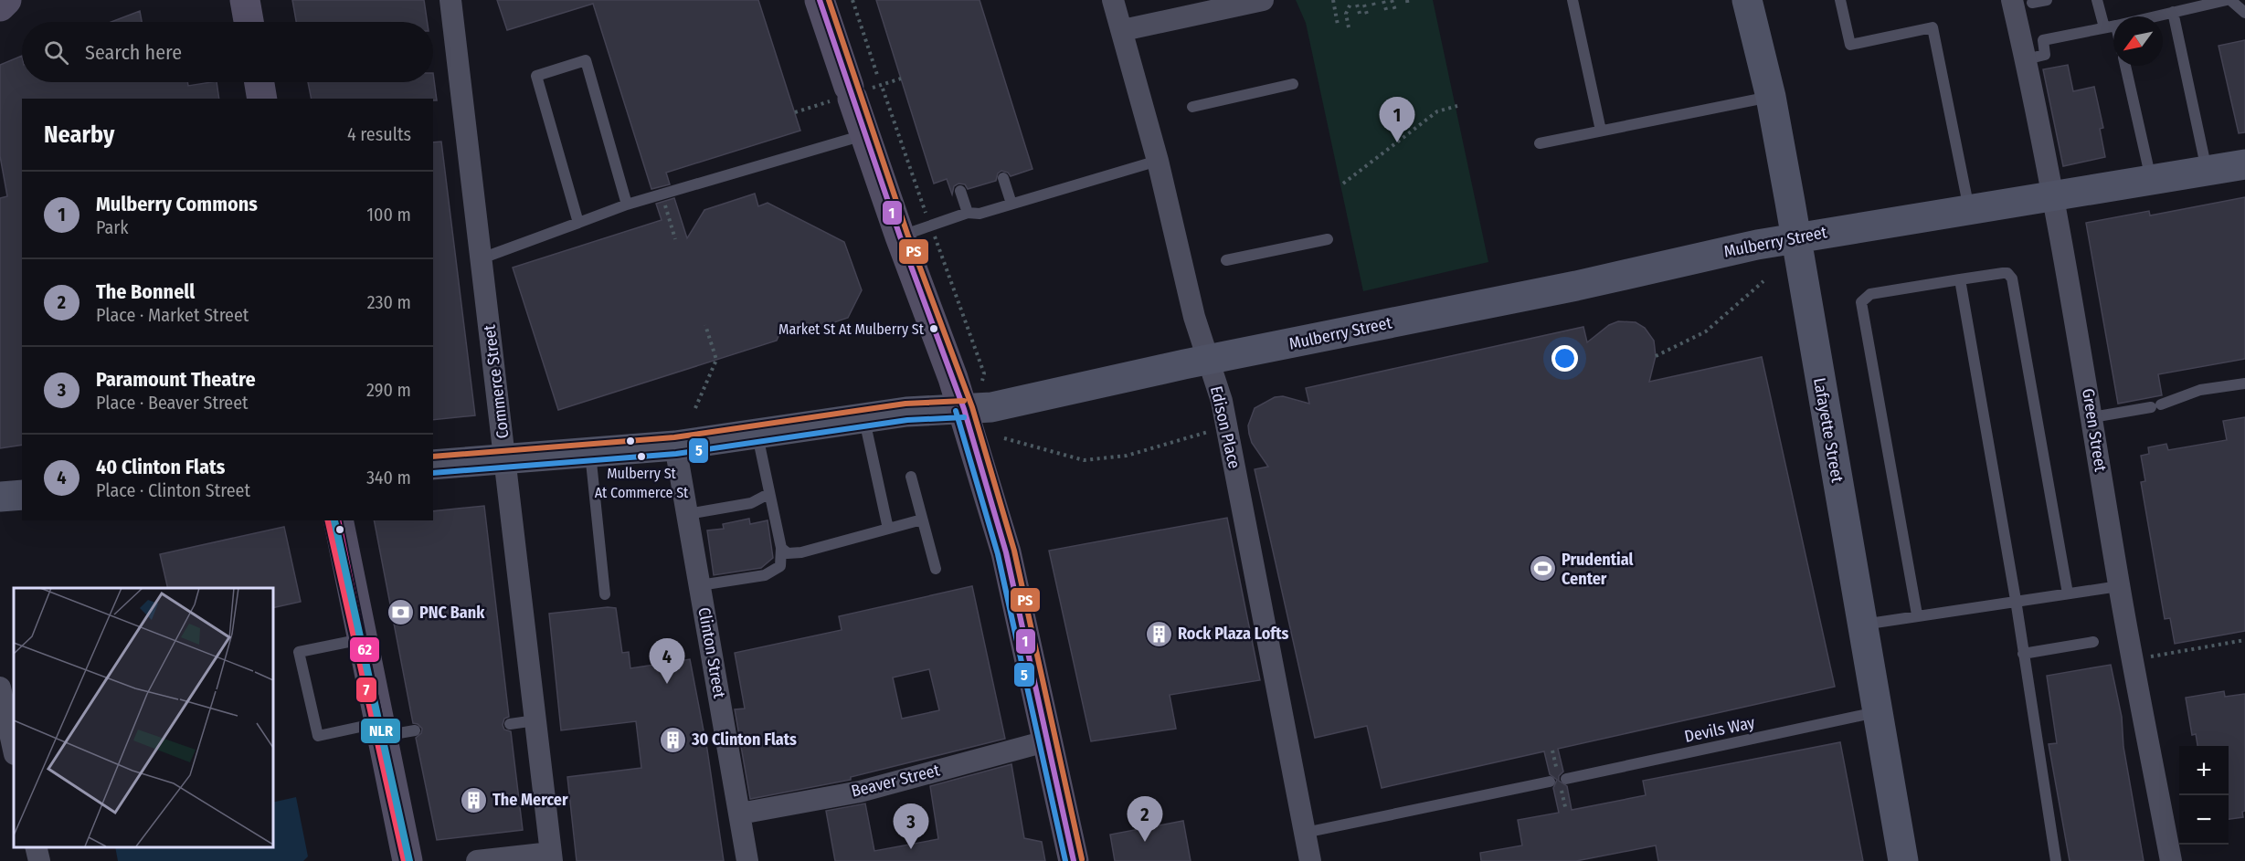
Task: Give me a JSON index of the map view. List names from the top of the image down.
{
  "streets": {
    "street": [
      "Mulberry Street",
      "Commerce Street",
      "Edison Place",
      "Lafayette Street",
      "Green Street",
      "Clinton Street",
      "Beaver Street"
    ],
    "lane": ["Devils Way"]
  },
  "crossings": [
    ["Mulberry Street", "Commerce Street"],
    ["Mulberry Street", "Edison Place"],
    ["Mulberry Street", "Lafayette Street"],
    ["Mulberry Street", "Green Street"],
    ["Mulberry Street", "Clinton Street"],
    ["Lafayette Street", "Devils Way"],
    ["Clinton Street", "Beaver Street"]
  ],
  "places": {
    "other": ["Market St At Mulberry St", "Mulberry St At Commerce St"],
    "sports": ["Prudential Center"],
    "bank": ["PNC Bank"],
    "building": ["Rock Plaza Lofts", "30 Clinton Flats", "The Mercer"]
  },
  "lines": [
    "transit line 1",
    "transit line PS",
    "transit line 5",
    "transit line 7",
    "transit line NLR",
    "transit line 62"
  ],
  "north": "bottom left",
  "page": {
    "search": "Search here",
    "pins": [
      "1",
      "4",
      "2",
      "3"
    ],
    "heading": ["Nearby", "4 results"],
    "list": [
      {
        "mark": "1",
        "name": "Mulberry Commons",
        "note": "Park",
        "value": "100 m"
      },
      {
        "mark": "2",
        "name": "The Bonnell",
        "note": "Place · Market Street",
        "value": "230 m"
      },
      {
        "mark": "3",
        "name": "Paramount Theatre",
        "note": "Place · Beaver Street",
        "value": "290 m"
      },
      {
        "mark": "4",
        "name": "40 Clinton Flats",
        "note": "Place · Clinton Street",
        "value": "340 m"
      }
    ],
    "map_buttons": ["+", "−"]
  }
}
